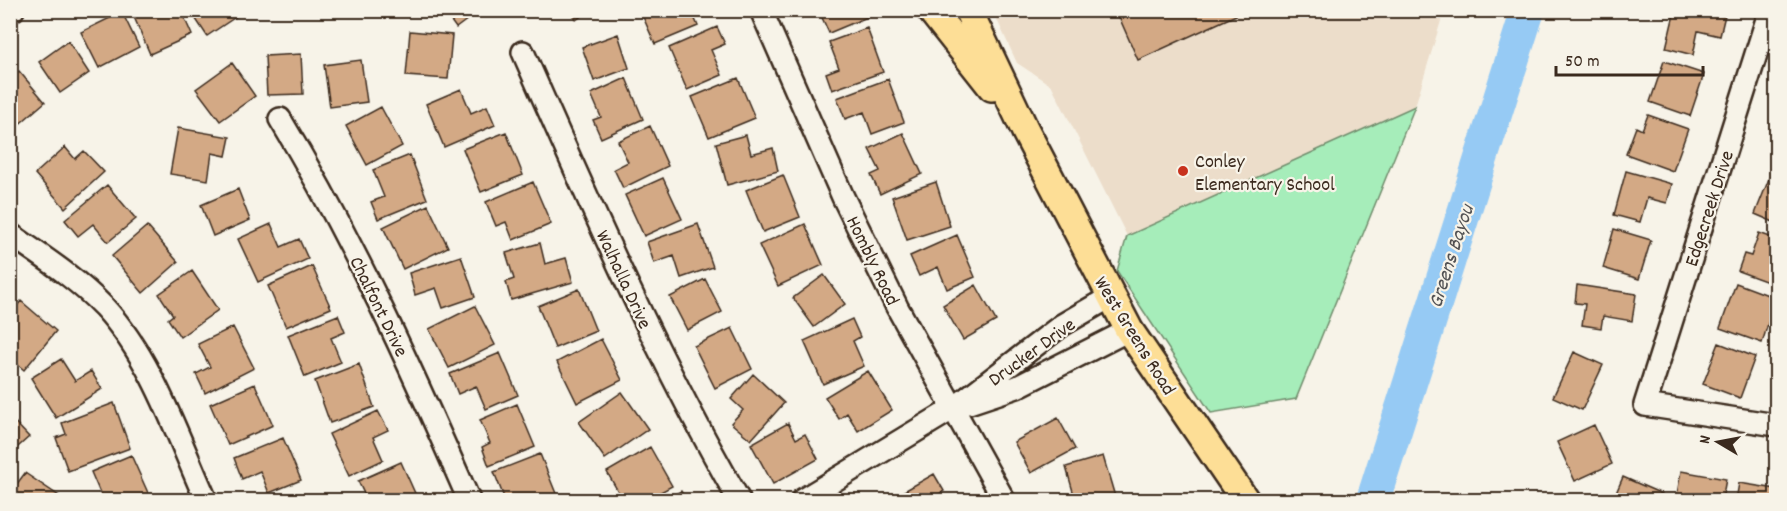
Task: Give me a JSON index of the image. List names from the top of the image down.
{
  "streets": {
    "main road": ["West Greens Road"],
    "street": [
      "Edgecreek Drive",
      "Hombly Road",
      "Walhalla Drive",
      "Chalfont Drive",
      "Drucker Drive"
    ]
  },
  "crossings": [
    ["Hombly Road", "Drucker Drive"],
    ["West Greens Road", "Drucker Drive"]
  ],
  "water": ["Greens Bayou"],
  "places": ["Conley Elementary School"],
  "scale_bar": "50 m",
  "north": "left"
}
